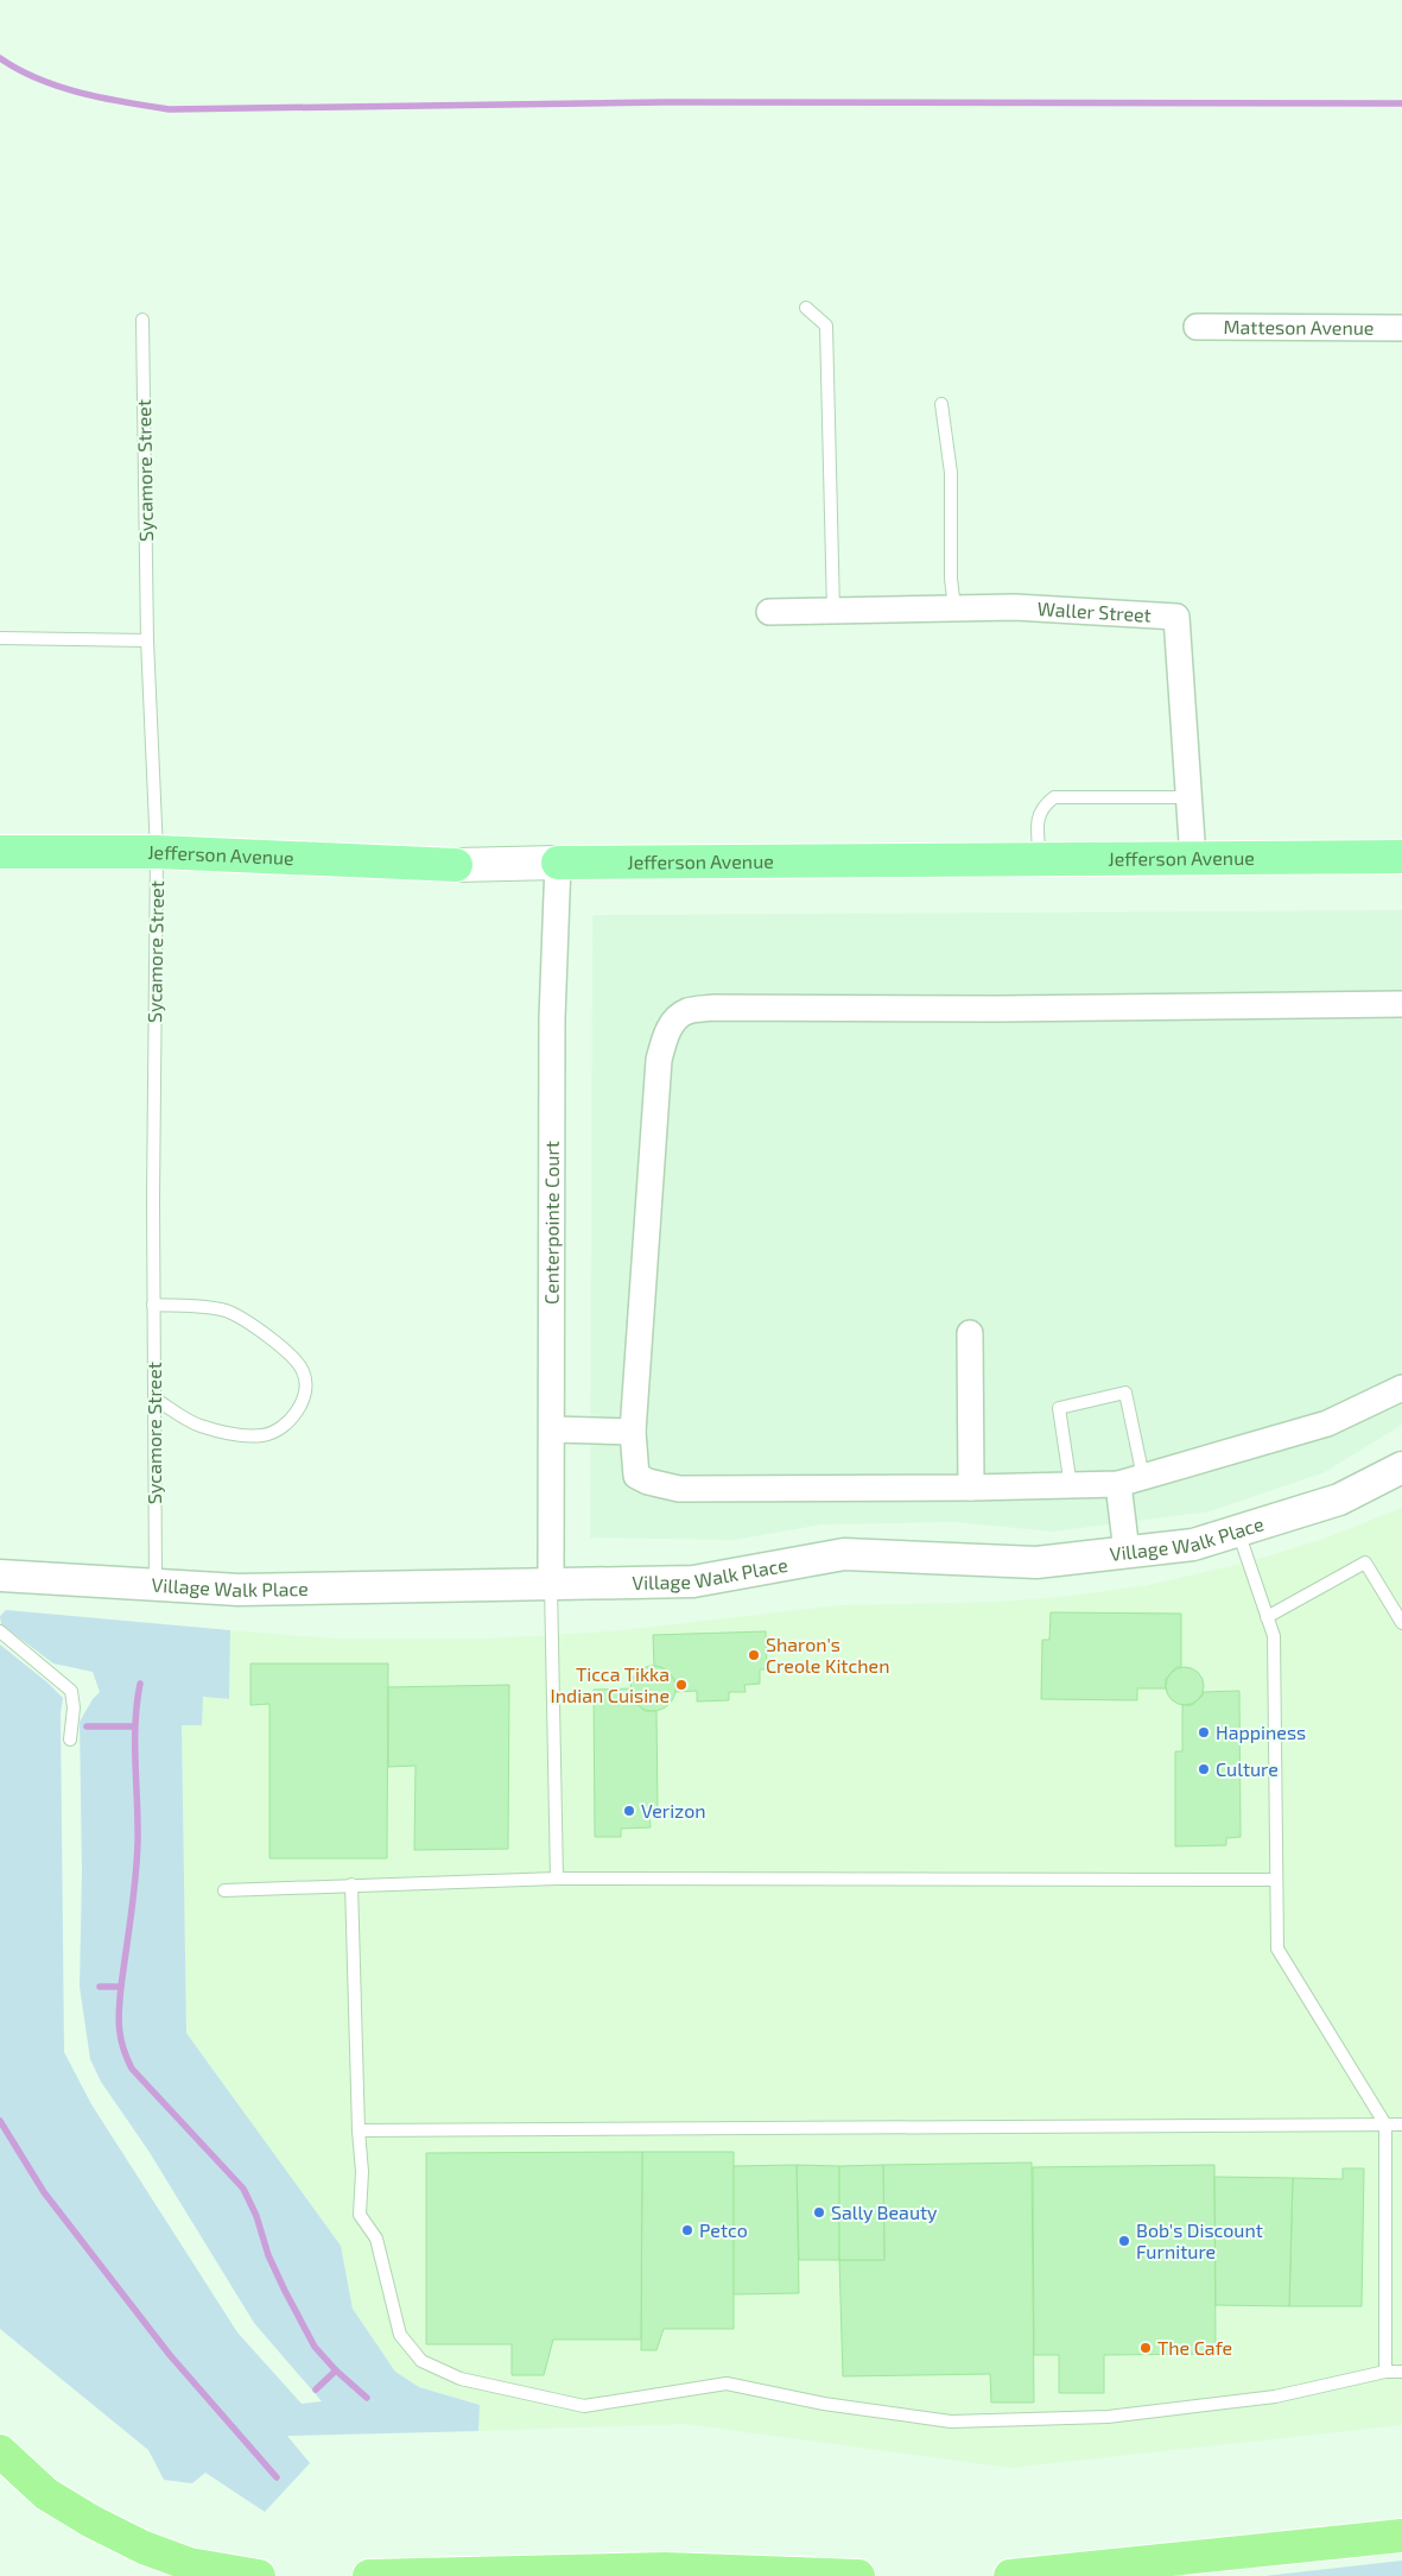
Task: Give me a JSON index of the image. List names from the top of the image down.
{
  "streets": {
    "main road": ["Jefferson Avenue"],
    "street": [
      "Matteson Avenue",
      "Waller Street",
      "Centerpointe Court",
      "Village Walk Place"
    ],
    "lane": ["Sycamore Street"]
  },
  "crossings": [
    ["Sycamore Street", "Jefferson Avenue"],
    ["Sycamore Street", "Village Walk Place"],
    ["Waller Street", "Jefferson Avenue"],
    ["Jefferson Avenue", "Centerpointe Court"],
    ["Centerpointe Court", "Village Walk Place"]
  ],
  "places": [
    "Sharon's Creole Kitchen",
    "Ticca Tikka Indian Cuisine",
    "Happiness",
    "Culture",
    "Verizon",
    "Sally Beauty",
    "Petco",
    "Bob's Discount Furniture",
    "The Cafe"
  ]
}
